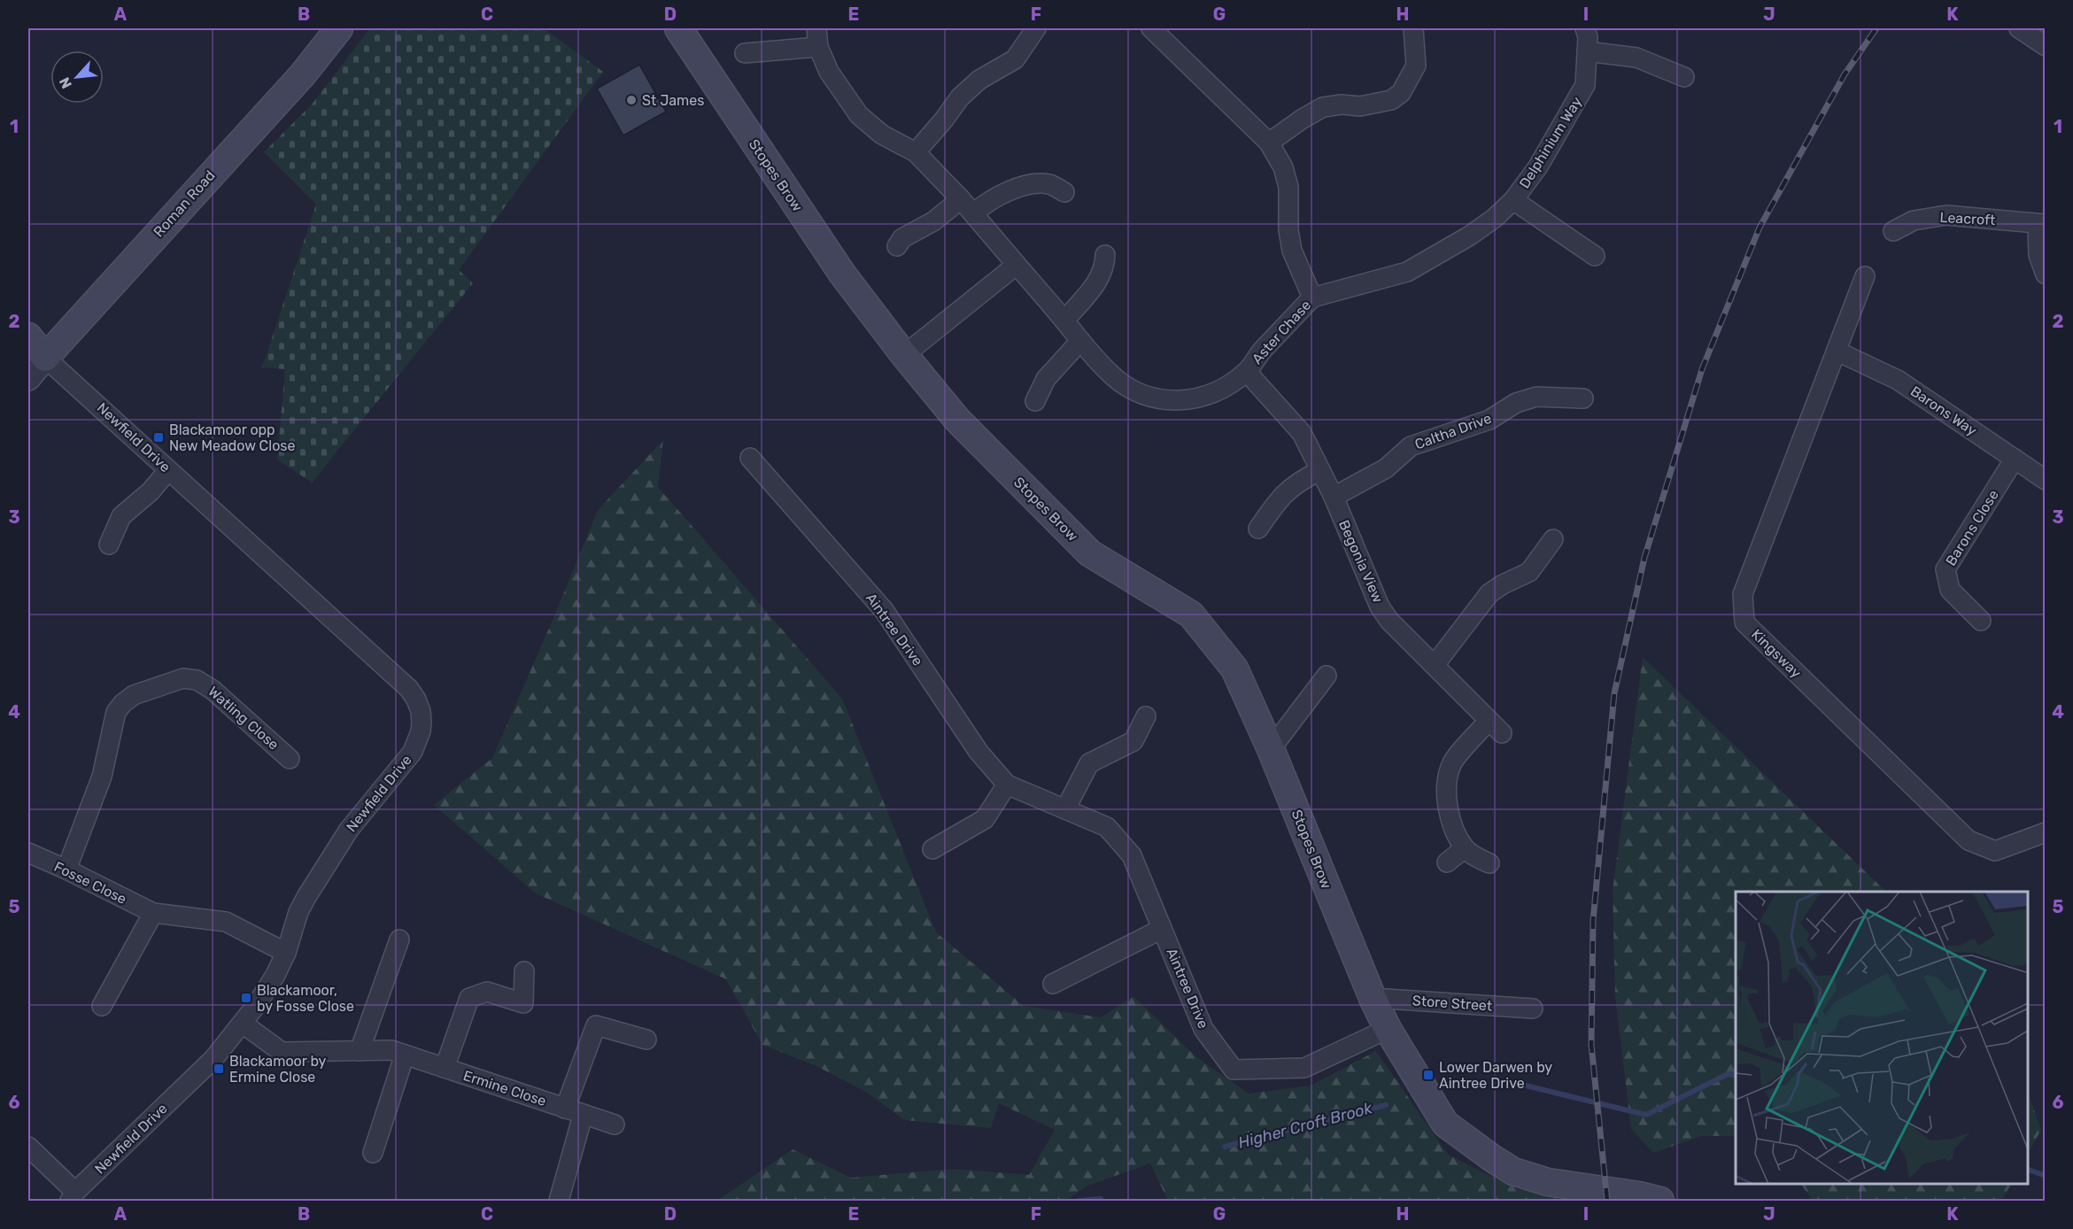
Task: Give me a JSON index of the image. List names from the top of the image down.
{
  "streets": {
    "main road": ["Stopes Brow", "Roman Road"],
    "street": [
      "Delphinium Way",
      "Leacroft",
      "Aster Chase",
      "Barons Way",
      "Caltha Drive",
      "Newfield Drive",
      "Barons Close",
      "Begonia View",
      "Aintree Drive",
      "Kingsway",
      "Watling Close",
      "Fosse Close",
      "Store Street",
      "Ermine Close"
    ]
  },
  "crossings": [
    ["Delphinium Way", "Aster Chase"],
    ["Stopes Brow", "Aintree Drive"],
    ["Stopes Brow", "Store Street"],
    ["Roman Road", "Newfield Drive"],
    ["Aster Chase", "Begonia View"],
    ["Barons Way", "Barons Close"],
    ["Barons Way", "Kingsway"],
    ["Caltha Drive", "Begonia View"],
    ["Newfield Drive", "Fosse Close"],
    ["Newfield Drive", "Ermine Close"],
    ["Watling Close", "Fosse Close"]
  ],
  "water": ["Higher Croft Brook"],
  "places": {
    "other": ["St James"],
    "transit": [
      "Blackamoor opp New Meadow Close",
      "Blackamoor, by Fosse Close",
      "Blackamoor by Ermine Close",
      "Lower Darwen by Aintree Drive"
    ]
  },
  "north": "bottom left",
  "grid": {
    "columns": [
      "A",
      "B",
      "C",
      "D",
      "E",
      "F",
      "G",
      "H",
      "I",
      "J",
      "K"
    ],
    "rows": [
      "1",
      "2",
      "3",
      "4",
      "5",
      "6"
    ]
  }
}
